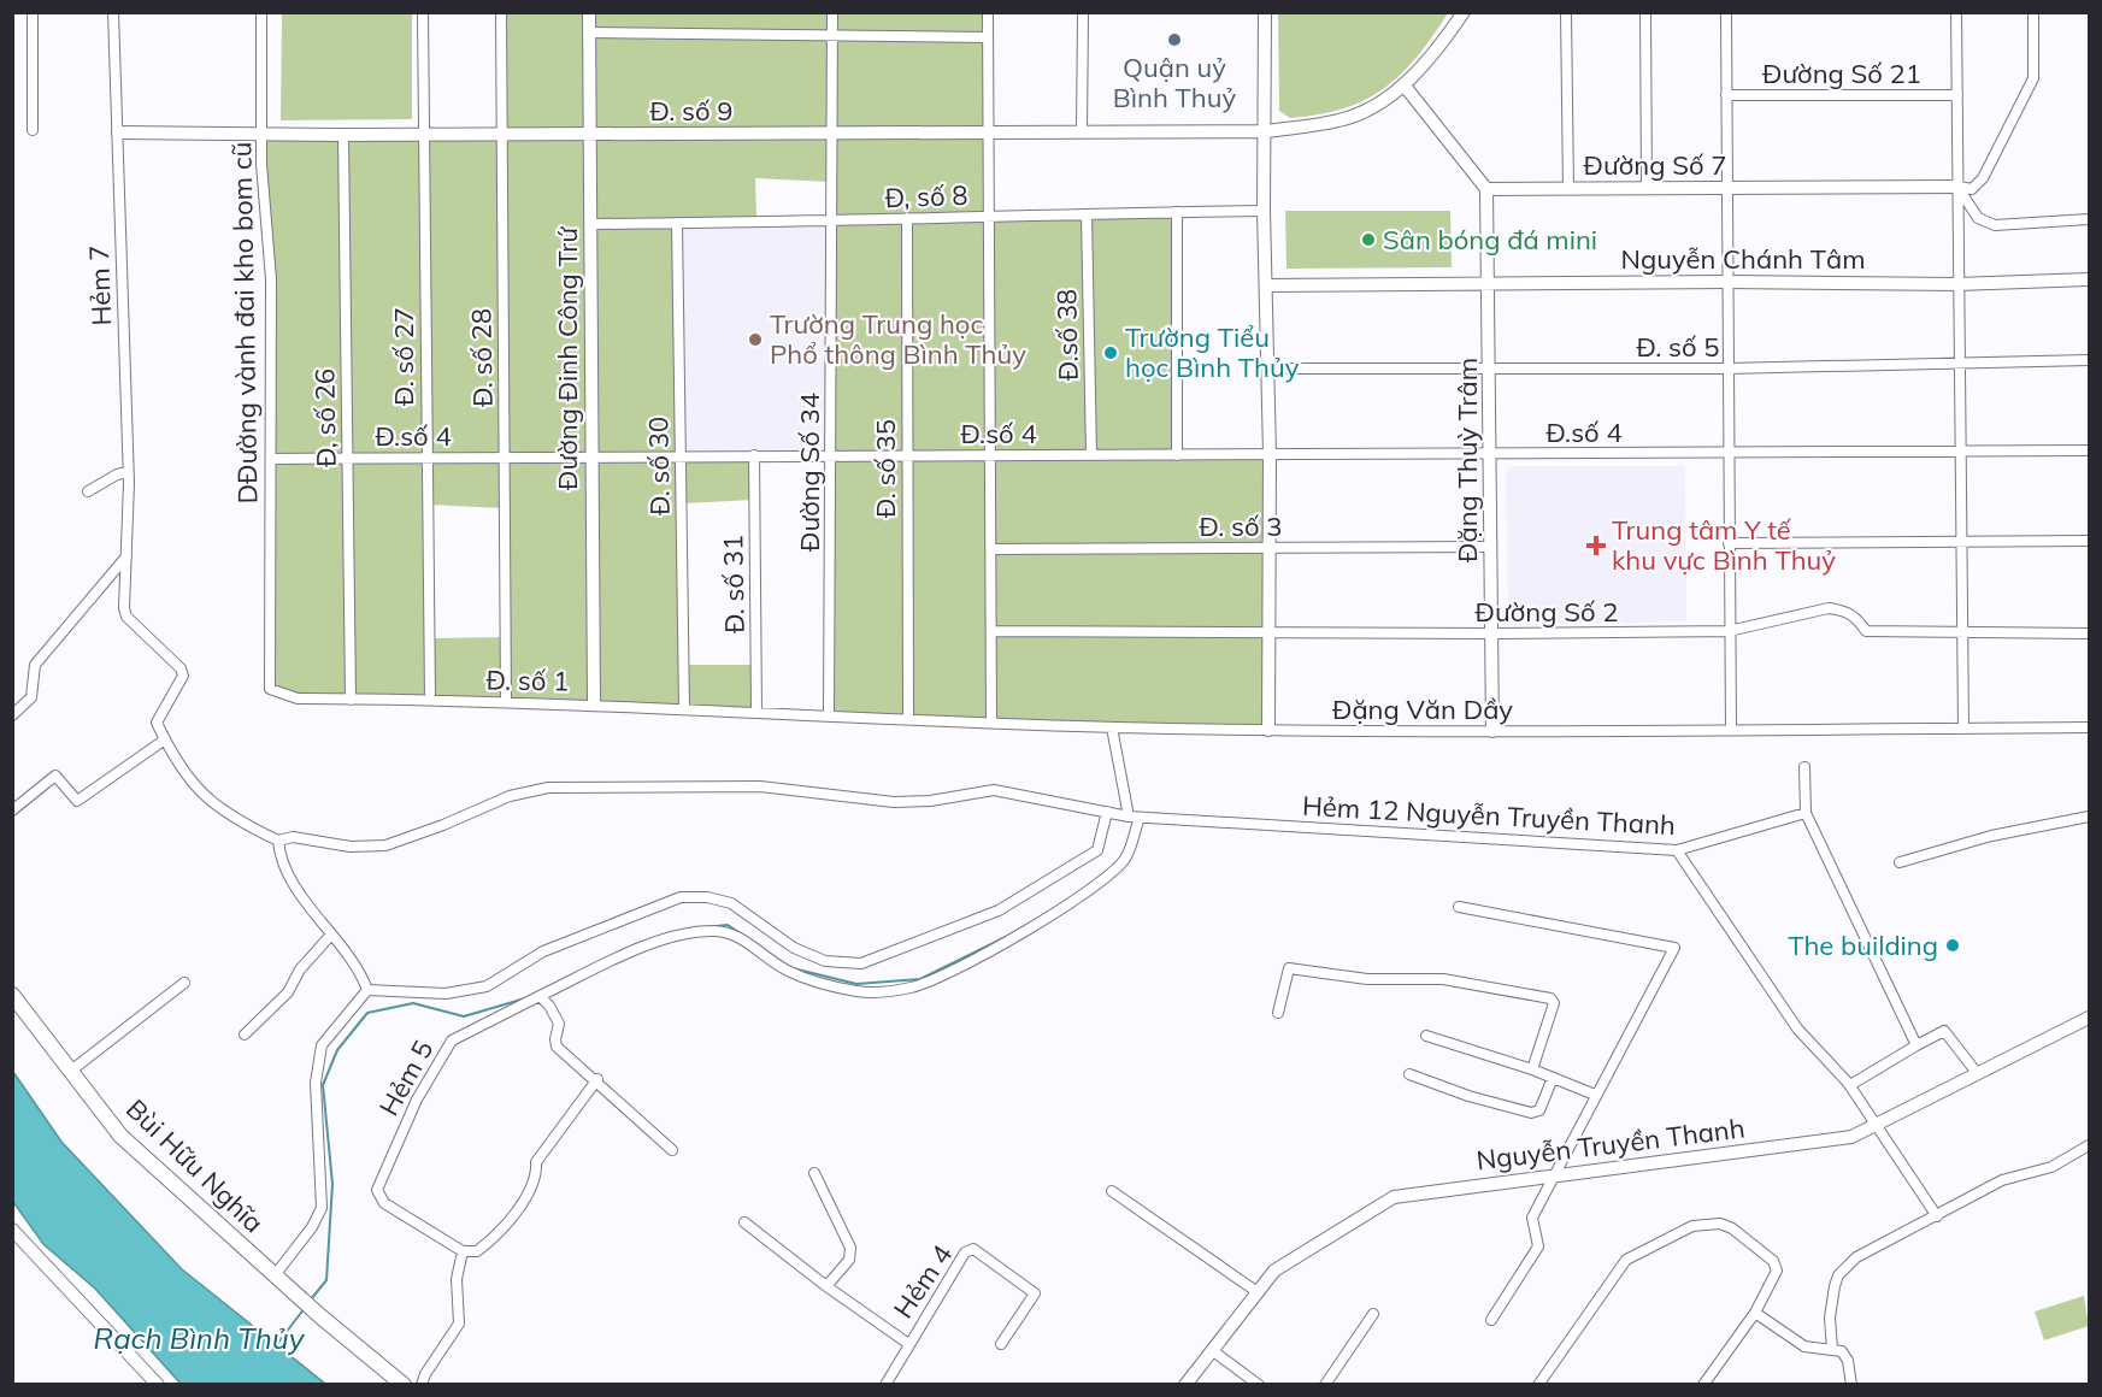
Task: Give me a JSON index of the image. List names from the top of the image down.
{
  "streets": {
    "main road": ["Bùi Hữu Nghĩa"],
    "street": [
      "Đường Số 21",
      "Đ. số 9",
      "Đường Số 7",
      "Đ, số 8",
      "Nguyễn Chánh Tâm",
      "Hẻm 7",
      "DĐường vành đai kho bom cũ",
      "Đ.số 38",
      "Đ. số 5",
      "Đ. số 27",
      "Đ. số 28",
      "Đường Đinh Công Trứ",
      "Đ, số 26",
      "Đ.số 4",
      "Đặng Thuỳ Trâm",
      "Đ. số 30",
      "Đ. số 35",
      "Đường Số 34",
      "Đ. số 3",
      "Đ. số 31",
      "Đường Số 2",
      "Đ. số 1",
      "Đặng Văn Dầy",
      "Hẻm 12 Nguyễn Truyền Thanh",
      "Hẻm 5",
      "Nguyễn Truyền Thanh",
      "Hẻm 4"
    ]
  },
  "crossings": [
    ["Đ. số 9", "Hẻm 7"],
    ["Đ. số 9", "DĐường vành đai kho bom cũ"],
    ["Đ. số 9", "Đ. số 27"],
    ["Đ. số 9", "Đ. số 28"],
    ["Đ. số 9", "Đường Đinh Công Trứ"],
    ["Đ. số 9", "Đ, số 26"],
    ["Đ. số 9", "Đường Số 34"],
    ["Đường Số 7", "Đặng Thuỳ Trâm"],
    ["Đ, số 8", "Đ.số 38"],
    ["Đ, số 8", "Đường Đinh Công Trứ"],
    ["Đ, số 8", "Đ. số 30"],
    ["Đ, số 8", "Đ. số 35"],
    ["Đ, số 8", "Đường Số 34"],
    ["Nguyễn Chánh Tâm", "Đặng Thuỳ Trâm"],
    ["DĐường vành đai kho bom cũ", "Đ.số 4"],
    ["DĐường vành đai kho bom cũ", "Đ. số 1"],
    ["Đ.số 38", "Đ.số 4"],
    ["Đ. số 5", "Đặng Thuỳ Trâm"],
    ["Đ. số 27", "Đ.số 4"],
    ["Đ. số 27", "Đ. số 1"],
    ["Đ. số 28", "Đ.số 4"],
    ["Đ. số 28", "Đ. số 1"],
    ["Đường Đinh Công Trứ", "Đ.số 4"],
    ["Đường Đinh Công Trứ", "Đ. số 1"],
    ["Đ, số 26", "Đ.số 4"],
    ["Đ, số 26", "Đ. số 1"],
    ["Đ.số 4", "Đặng Thuỳ Trâm"],
    ["Đ.số 4", "Đ. số 30"],
    ["Đ.số 4", "Đ. số 35"],
    ["Đ.số 4", "Đường Số 34"],
    ["Đ.số 4", "Đ. số 31"],
    ["Đặng Thuỳ Trâm", "Đ. số 3"],
    ["Đặng Thuỳ Trâm", "Đường Số 2"],
    ["Đặng Thuỳ Trâm", "Đặng Văn Dầy"],
    ["Đ. số 30", "Đ. số 1"],
    ["Đ. số 35", "Đặng Văn Dầy"],
    ["Đường Số 34", "Đặng Văn Dầy"],
    ["Đ. số 31", "Đ. số 1"],
    ["Đ. số 31", "Đặng Văn Dầy"],
    ["Đ. số 1", "Đặng Văn Dầy"]
  ],
  "water": ["Rạch Bình Thủy"],
  "places": {
    "other": [
      "Quận uỷ Bình Thuỷ",
      "Sân bóng đá mini",
      "Trường Trung học Phổ thông Bình Thủy",
      "Trường Tiểu học Bình Thủy",
      "The building"
    ],
    "health": ["Trung tâm Y tế khu vực Bình Thuỷ"]
  }
}
